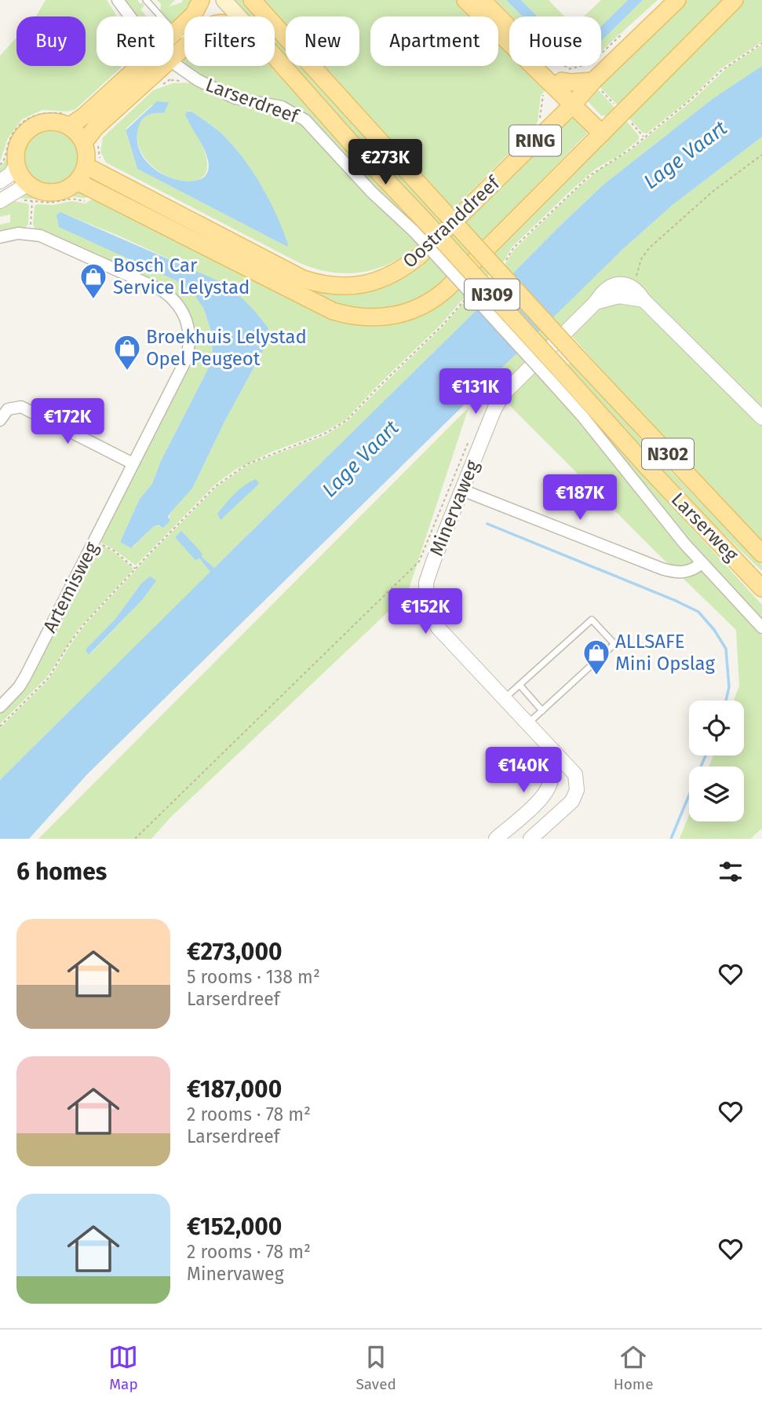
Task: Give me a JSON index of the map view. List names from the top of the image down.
{
  "streets": {
    "main road": [
      "Larserdreef",
      "RING",
      "Oostranddreef",
      "N309",
      "N302",
      "Larserweg"
    ],
    "street": ["Minervaweg", "Artemisweg"]
  },
  "crossings": [
    ["Larserdreef", "Larserweg"],
    ["RING", "Oostranddreef"],
    ["N309", "Larserweg"]
  ],
  "water": ["Lage Vaart"],
  "places": {
    "shop": ["Bosch Car Service Lelystad", "Broekhuis Lelystad Opel Peugeot", "ALLSAFE Mini Opslag"]
  },
  "page": {
    "chip": [
      "Buy",
      "Rent",
      "Filters",
      "New",
      "Apartment",
      "House"
    ],
    "price": [
      "€273K",
      "€131K",
      "€172K",
      "€187K",
      "€152K",
      "€140K"
    ],
    "heading": "6 homes",
    "list": [
      {
        "name": "€273,000",
        "note": "5 rooms · 138 m² · Larserdreef"
      },
      {
        "name": "€187,000",
        "note": "2 rooms · 78 m² · Larserdreef"
      },
      {
        "name": "€152,000",
        "note": "2 rooms · 78 m² · Minervaweg"
      }
    ],
    "tabs": ["Map", "Saved", "Home"]
  }
}
